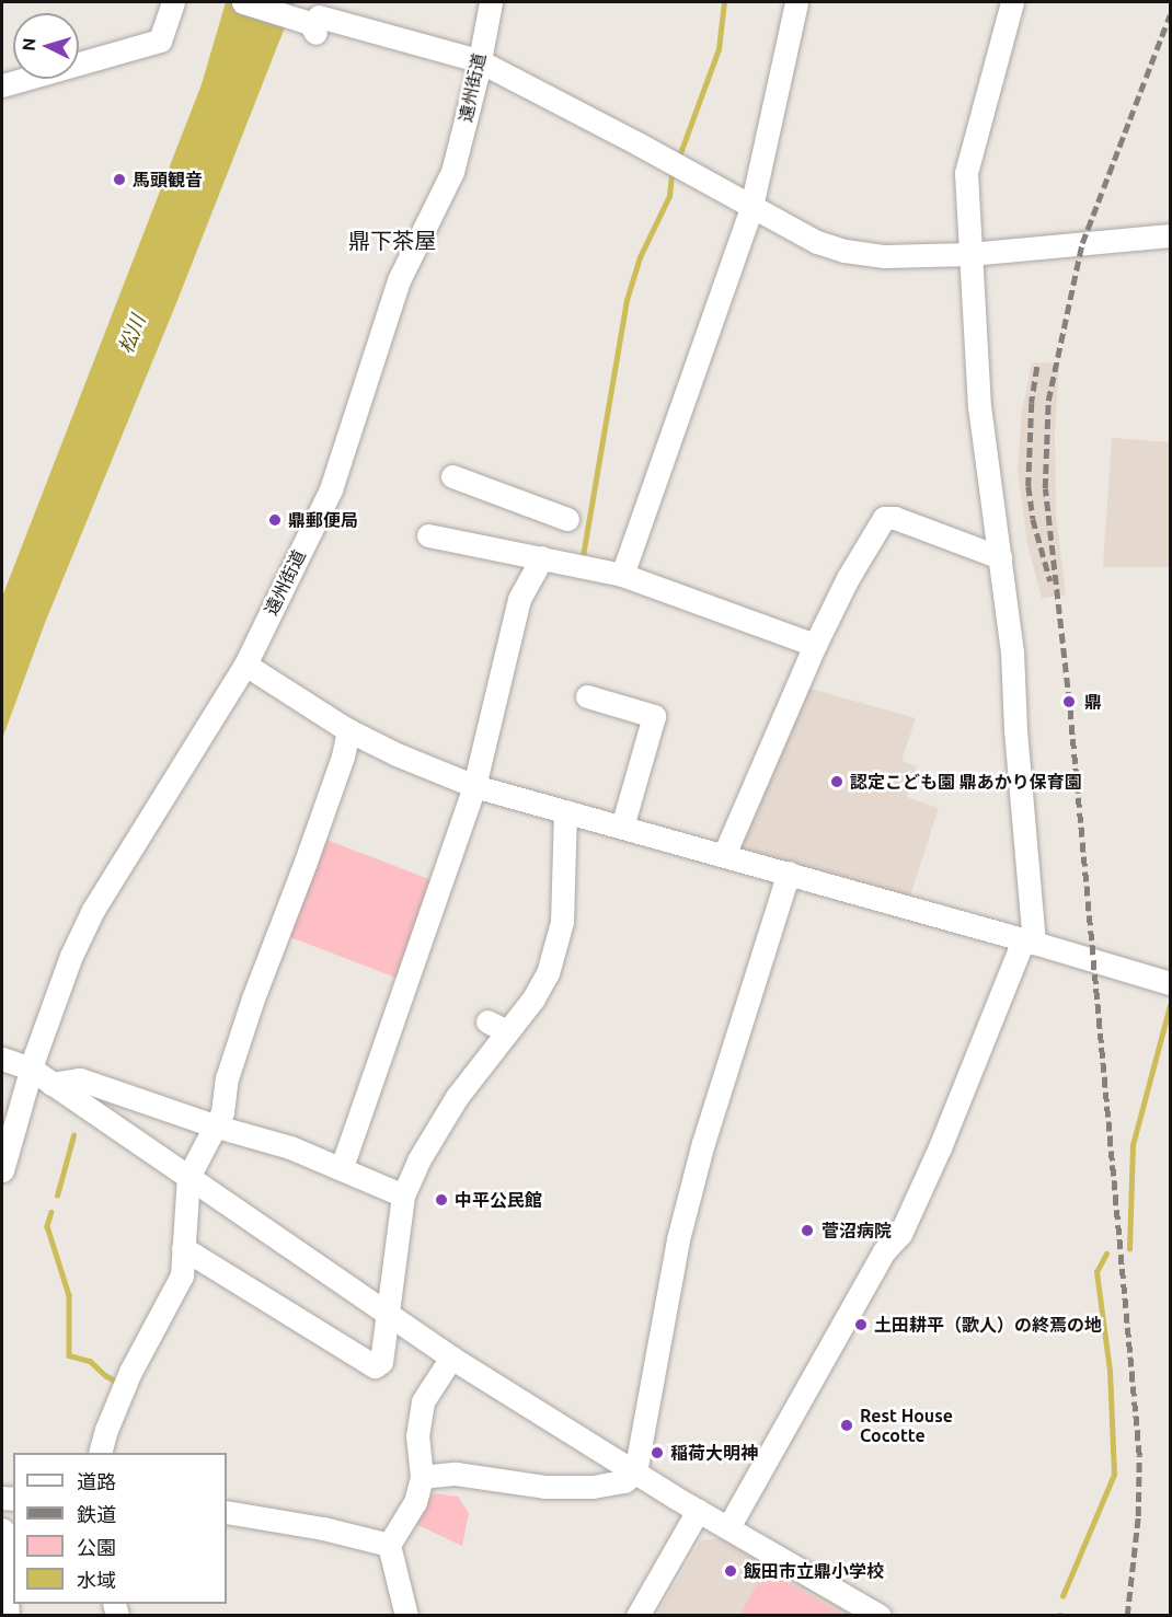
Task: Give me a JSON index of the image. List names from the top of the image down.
{
  "streets": {
    "street": ["遠州街道"]
  },
  "districts": ["鼎下茶屋"],
  "water": ["松川"],
  "places": [
    "馬頭観音",
    "鼎郵便局",
    "鼎",
    "認定こども園 鼎あかり保育園",
    "中平公民館",
    "菅沼病院",
    "土田耕平（歌人）の終焉の地",
    "Rest House Cocotte",
    "稲荷大明神",
    "飯田市立鼎小学校"
  ],
  "legend": [
    "道路",
    "鉄道",
    "公園",
    "水域"
  ],
  "north": "left"
}
